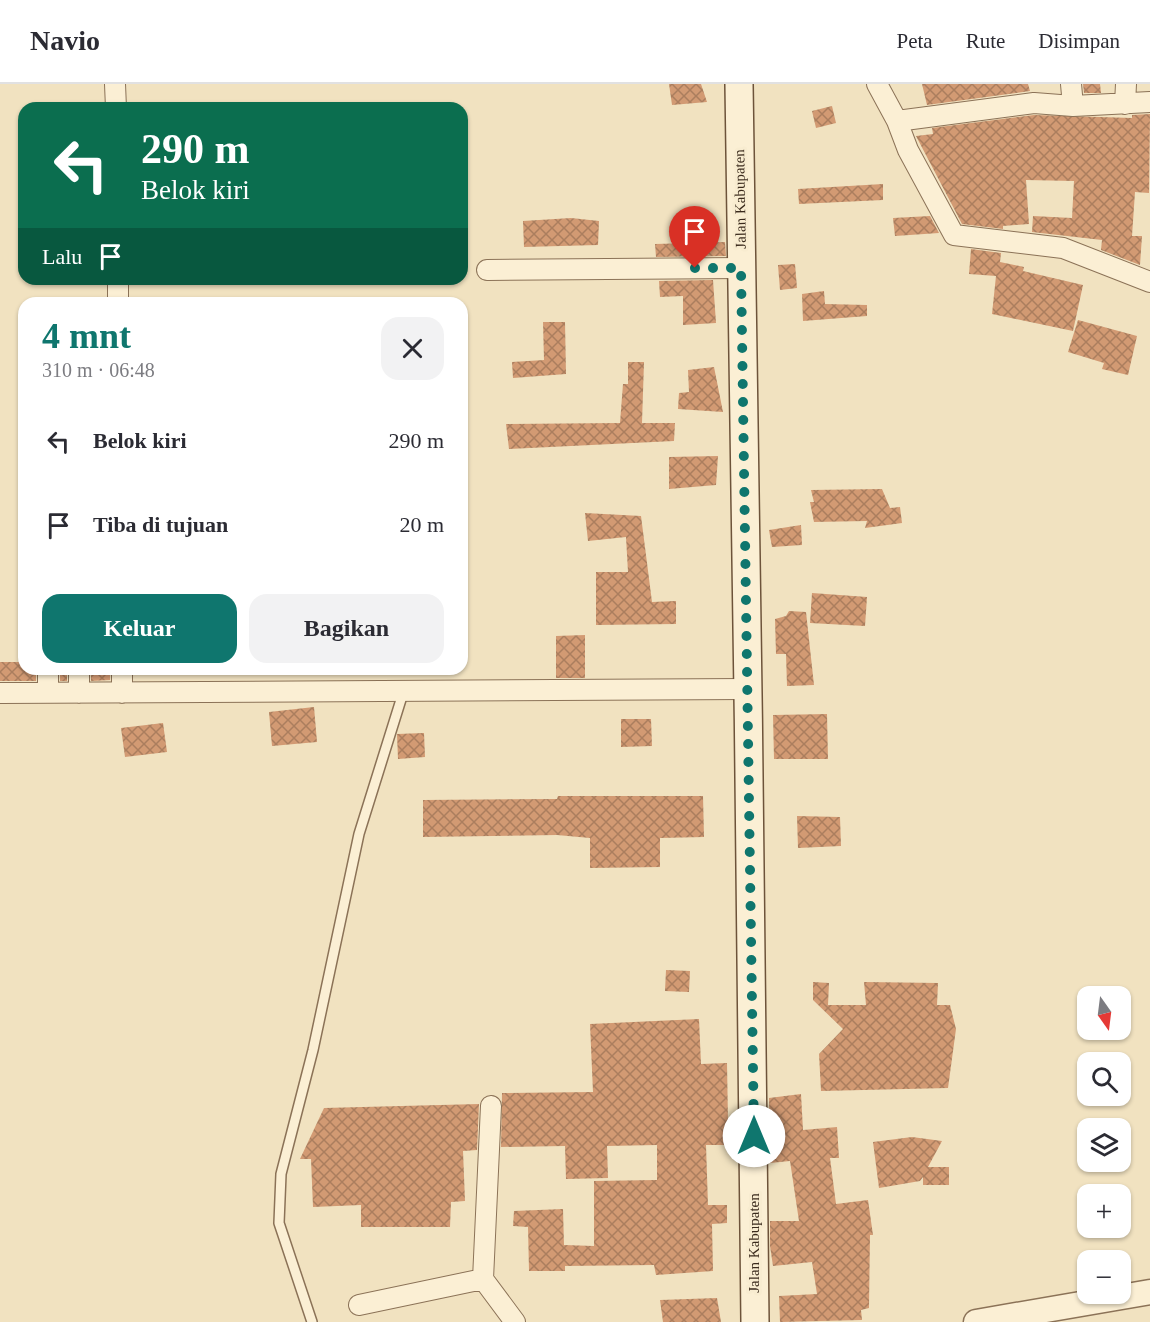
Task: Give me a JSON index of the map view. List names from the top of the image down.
{
  "streets": {
    "main road": ["Jalan Kabupaten"]
  },
  "north": "bottom",
  "page": {
    "header": "Navio",
    "nav": ["Peta", "Rute", "Disimpan"],
    "turn": ["290 m", "Belok kiri"],
    "then": "Lalu",
    "heading": ["4 mnt", "310 m · 06:48"],
    "list": [
      {
        "name": "Belok kiri",
        "value": "290 m"
      },
      {
        "name": "Tiba di tujuan",
        "value": "20 m"
      }
    ],
    "buttons": ["Keluar", "Bagikan"],
    "map_buttons": ["+", "−"]
  }
}
